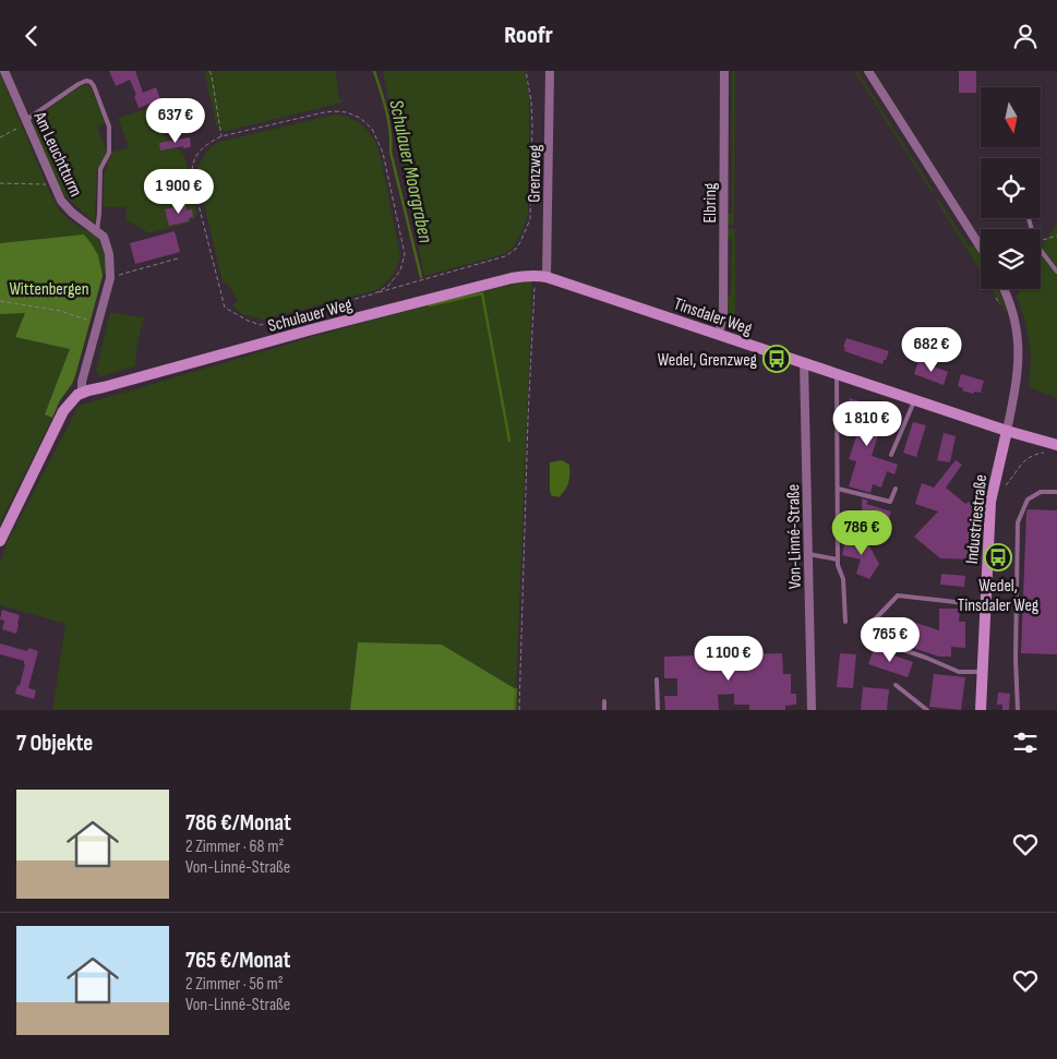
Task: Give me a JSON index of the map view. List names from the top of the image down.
{
  "streets": {
    "street": [
      "Am Leuchtturm",
      "Grenzweg",
      "Elbring",
      "Schulauer Weg",
      "Tinsdaler Weg",
      "Industriestraße",
      "Von-Linné-Straße"
    ]
  },
  "crossings": [
    ["Grenzweg", "Schulauer Weg"],
    ["Grenzweg", "Tinsdaler Weg"],
    ["Elbring", "Tinsdaler Weg"],
    ["Schulauer Weg", "Tinsdaler Weg"],
    ["Tinsdaler Weg", "Industriestraße"],
    ["Tinsdaler Weg", "Von-Linné-Straße"]
  ],
  "water": ["Schulauer Moorgraben"],
  "parks": ["Wittenbergen"],
  "places": {
    "bus stop": ["Wedel, Grenzweg", "Wedel, Tinsdaler Weg"]
  },
  "north": "bottom",
  "page": {
    "header": "Roofr",
    "price": [
      "637 €",
      "1 900 €",
      "682 €",
      "1 810 €",
      "786 €",
      "765 €",
      "1 100 €"
    ],
    "heading": "7 Objekte",
    "list": [
      {
        "name": "786 €/Monat",
        "note": "2 Zimmer · 68 m² · Von-Linné-Straße"
      },
      {
        "name": "765 €/Monat",
        "note": "2 Zimmer · 56 m² · Von-Linné-Straße"
      }
    ]
  }
}
